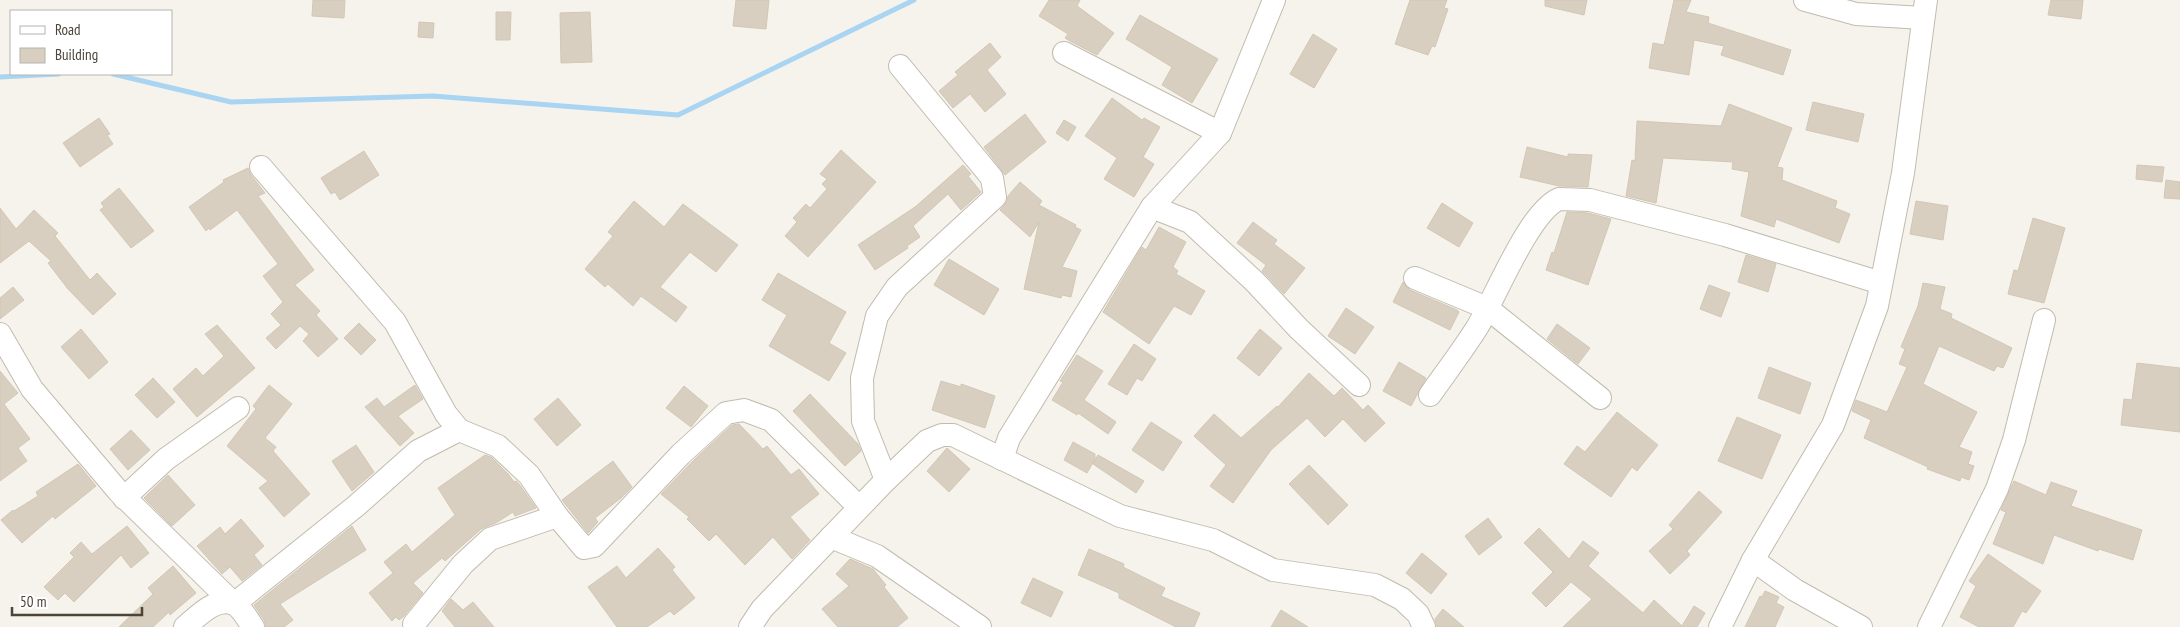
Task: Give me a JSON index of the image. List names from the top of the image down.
{
  "legend": ["Road", "Building"],
  "scale_bar": "50 m"
}
